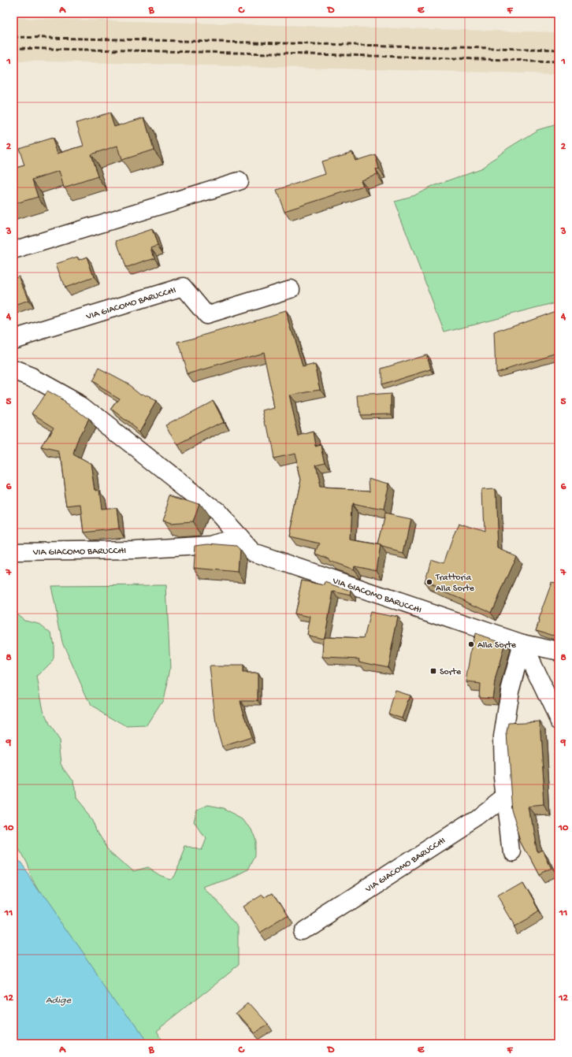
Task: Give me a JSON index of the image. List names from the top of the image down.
{
  "streets": {
    "street": ["VIA GIACOMO BARUCCHI"]
  },
  "water": ["Adige"],
  "places": {
    "other": ["Trattoria Alla Sorte", "Alla Sorte"],
    "transit": ["Sorte"]
  },
  "grid": {
    "columns": [
      "A",
      "B",
      "C",
      "D",
      "E",
      "F"
    ],
    "rows": [
      "1",
      "2",
      "3",
      "4",
      "5",
      "6",
      "7",
      "8",
      "9",
      "10",
      "11",
      "12"
    ]
  }
}
